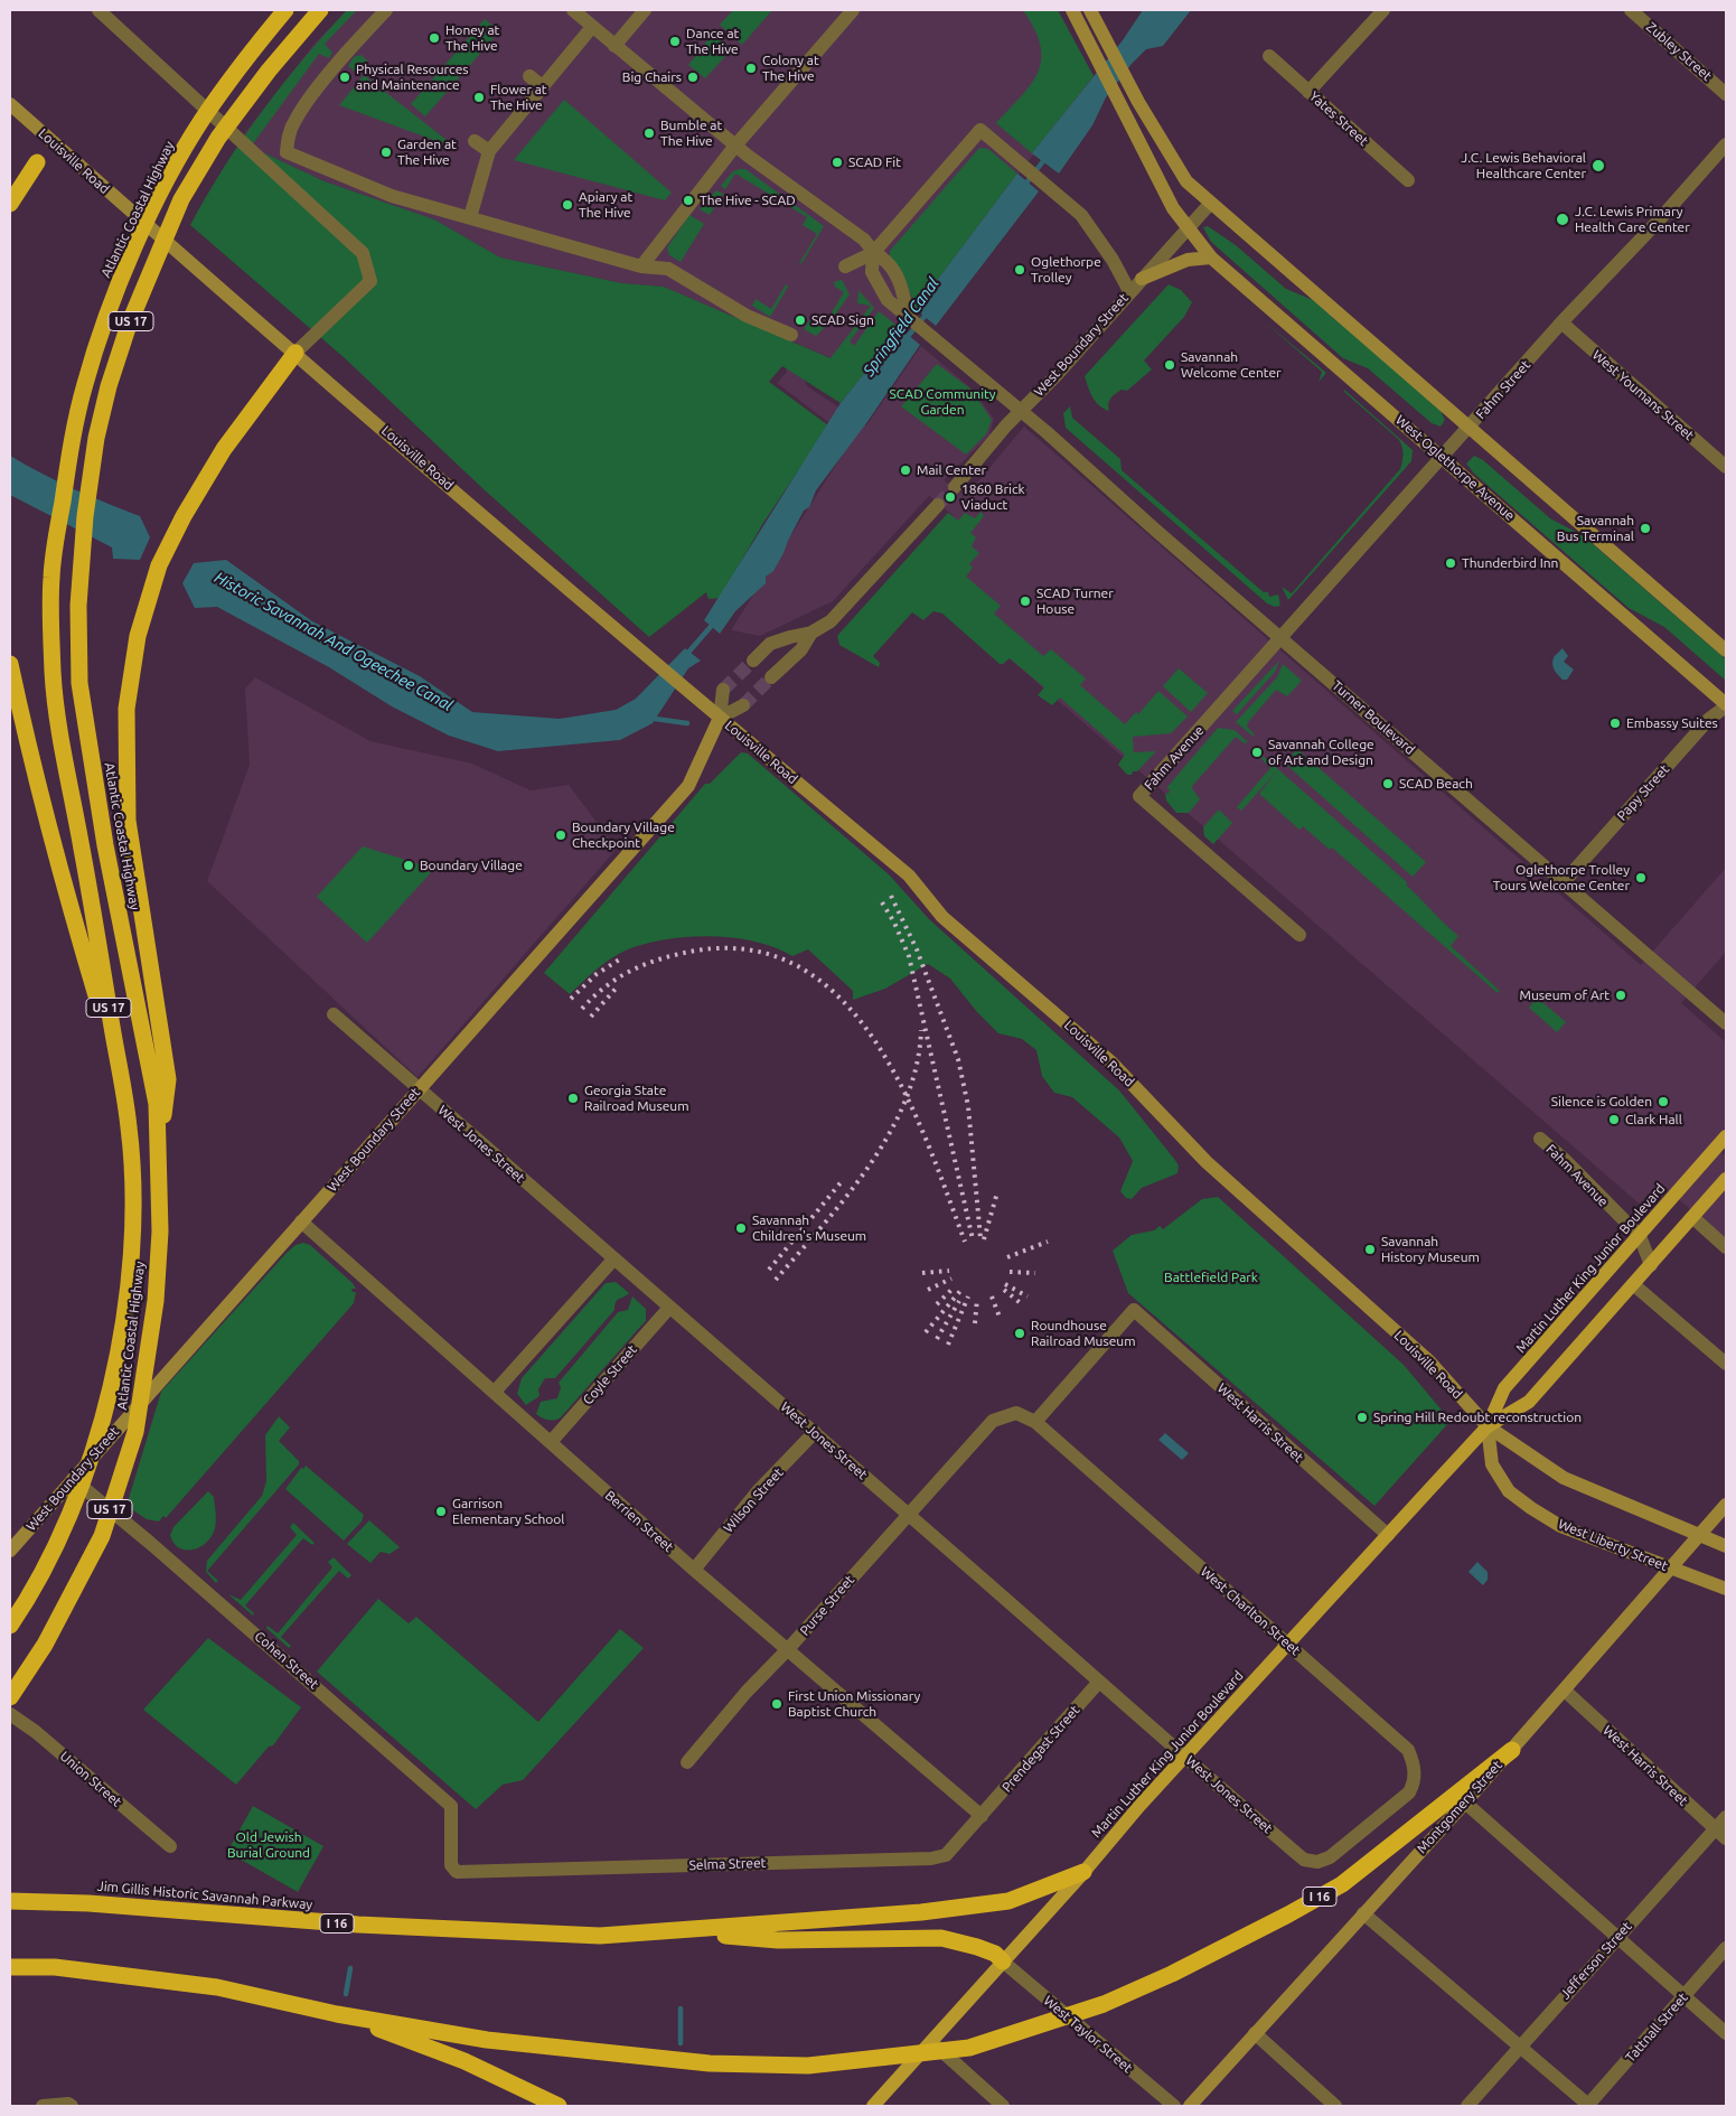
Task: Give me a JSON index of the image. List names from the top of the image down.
{
  "streets": {
    "highway": [
      "Atlantic Coastal Highway",
      "US 17",
      "Jim Gillis Historic Savannah Parkway",
      "I 16"
    ],
    "main road": [
      "Louisville Road",
      "West Boundary Street",
      "West Oglethorpe Avenue",
      "Martin Luther King Junior Boulevard",
      "West Liberty Street",
      "Montgomery Street"
    ],
    "street": [
      "Zubley Street",
      "Yates Street",
      "Fahm Street",
      "West Youmans Street",
      "Turner Boulevard",
      "Fahm Avenue",
      "Papy Street",
      "West Jones Street",
      "Coyle Street",
      "West Harris Street",
      "Wilson Street",
      "Berrien Street",
      "Purse Street",
      "West Charlton Street",
      "Cohen Street",
      "Prendegast Street",
      "Union Street",
      "Selma Street",
      "Jefferson Street",
      "Tattnall Street",
      "West Taylor Street"
    ]
  },
  "crossings": [
    ["Louisville Road", "West Boundary Street"],
    ["Louisville Road", "Martin Luther King Junior Boulevard"],
    ["Louisville Road", "West Liberty Street"],
    ["West Boundary Street", "West Oglethorpe Avenue"],
    ["West Boundary Street", "Turner Boulevard"],
    ["West Boundary Street", "West Jones Street"],
    ["West Boundary Street", "Berrien Street"],
    ["West Boundary Street", "Cohen Street"],
    ["Fahm Street", "West Youmans Street"],
    ["Fahm Street", "West Oglethorpe Avenue"],
    ["Fahm Street", "Turner Boulevard"],
    ["Fahm Street", "Fahm Avenue"],
    ["West Oglethorpe Avenue", "Papy Street"],
    ["Turner Boulevard", "Fahm Avenue"],
    ["Turner Boulevard", "Papy Street"],
    ["Fahm Avenue", "Martin Luther King Junior Boulevard"],
    ["West Jones Street", "Martin Luther King Junior Boulevard"],
    ["West Jones Street", "Coyle Street"],
    ["West Jones Street", "Wilson Street"],
    ["West Jones Street", "Purse Street"],
    ["West Jones Street", "West Charlton Street"],
    ["West Jones Street", "Prendegast Street"],
    ["Martin Luther King Junior Boulevard", "West Harris Street"],
    ["Martin Luther King Junior Boulevard", "West Liberty Street"],
    ["Martin Luther King Junior Boulevard", "West Charlton Street"],
    ["Martin Luther King Junior Boulevard", "I 16"],
    ["Martin Luther King Junior Boulevard", "West Taylor Street"],
    ["Coyle Street", "Berrien Street"],
    ["West Harris Street", "West Charlton Street"],
    ["West Harris Street", "Montgomery Street"],
    ["West Harris Street", "Jefferson Street"],
    ["Wilson Street", "Berrien Street"],
    ["Berrien Street", "Purse Street"],
    ["Berrien Street", "Prendegast Street"],
    ["Berrien Street", "Selma Street"],
    ["West Liberty Street", "Montgomery Street"],
    ["Purse Street", "West Charlton Street"],
    ["Cohen Street", "Selma Street"],
    ["Prendegast Street", "Selma Street"],
    ["Montgomery Street", "I 16"],
    ["Jim Gillis Historic Savannah Parkway", "I 16"]
  ],
  "water": ["Springfield Canal", "Historic Savannah And Ogeechee Canal"],
  "parks": ["SCAD Community Garden", "Battlefield Park", "Old Jewish Burial Ground"],
  "places": [
    "Honey at The Hive",
    "Dance at The Hive",
    "Colony at The Hive",
    "Physical Resources and Maintenance",
    "Big Chairs",
    "Flower at The Hive",
    "Bumble at The Hive",
    "Garden at The Hive",
    "SCAD Fit",
    "J.C. Lewis Behavioral Healthcare Center",
    "The Hive - SCAD",
    "Apiary at The Hive",
    "J.C. Lewis Primary Health Care Center",
    "Oglethorpe Trolley",
    "SCAD Sign",
    "Savannah Welcome Center",
    "Mail Center",
    "1860 Brick Viaduct",
    "Savannah Bus Terminal",
    "Thunderbird Inn",
    "SCAD Turner House",
    "Embassy Suites",
    "Savannah College of Art and Design",
    "SCAD Beach",
    "Boundary Village Checkpoint",
    "Boundary Village",
    "Oglethorpe Trolley Tours Welcome Center",
    "Museum of Art",
    "Georgia State Railroad Museum",
    "Silence is Golden",
    "Clark Hall",
    "Savannah Children's Museum",
    "Savannah History Museum",
    "Roundhouse Railroad Museum",
    "Spring Hill Redoubt reconstruction",
    "Garrison Elementary School",
    "First Union Missionary Baptist Church"
  ]
}
